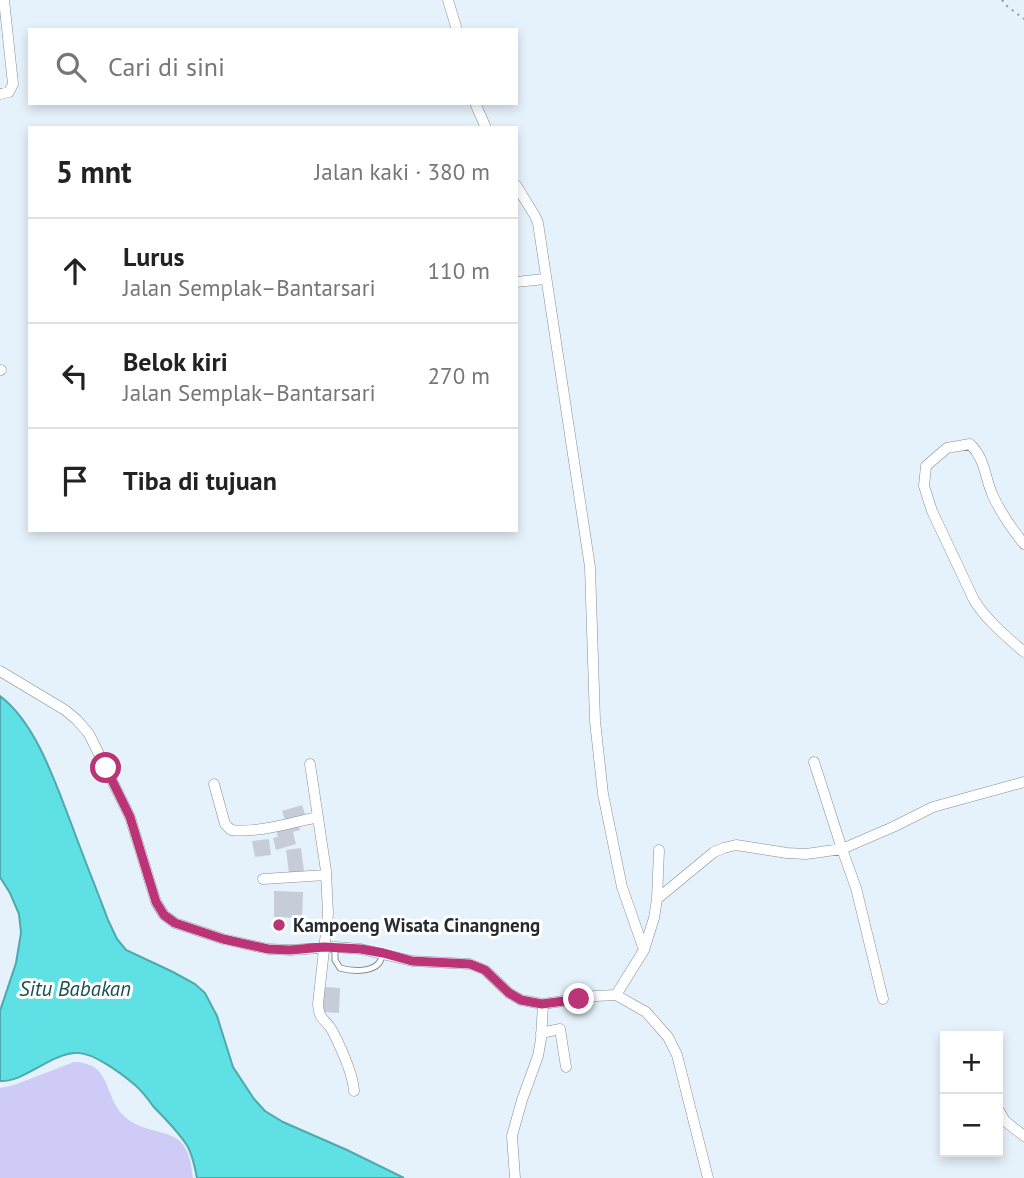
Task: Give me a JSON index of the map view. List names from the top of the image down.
{
  "water": ["Situ Babakan"],
  "places": ["Kampoeng Wisata Cinangneng"],
  "page": {
    "search": "Cari di sini",
    "heading": ["5 mnt", "Jalan kaki · 380 m"],
    "list": [
      ["Lurus", "Jalan Semplak–Bantarsari", "110 m"],
      ["Belok kiri", "Jalan Semplak–Bantarsari", "270 m"],
      "Tiba di tujuan"
    ],
    "map_buttons": ["+", "−"]
  }
}
